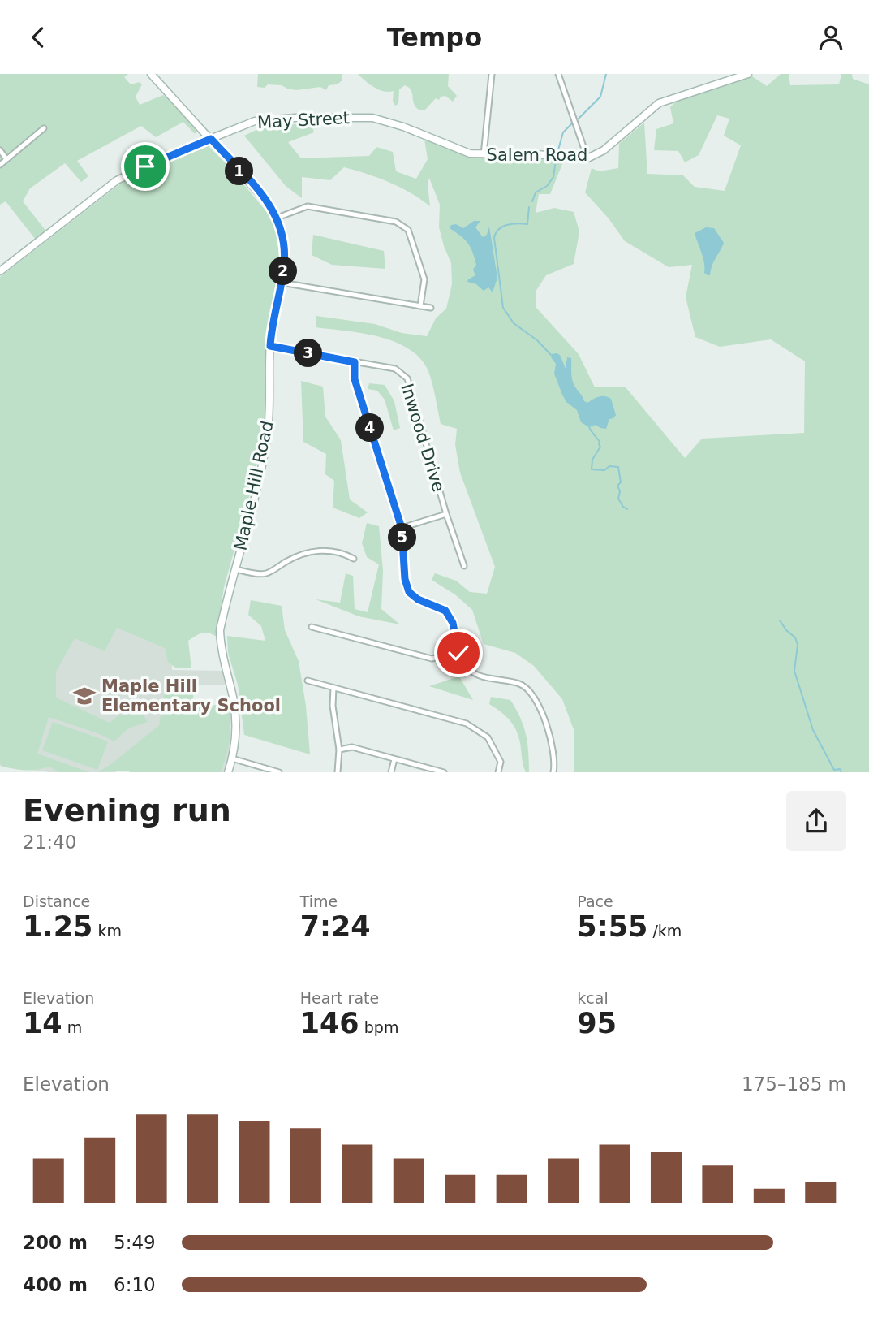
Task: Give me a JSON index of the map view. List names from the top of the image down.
{
  "streets": {
    "street": [
      "May Street",
      "Salem Road",
      "Inwood Drive",
      "Maple Hill Road"
    ]
  },
  "crossings": [
    ["May Street", "Salem Road"],
    ["May Street", "Maple Hill Road"],
    ["Inwood Drive", "Maple Hill Road"]
  ],
  "places": {
    "school or university": ["Maple Hill Elementary School"]
  },
  "page": {
    "header": "Tempo",
    "pins": [
      "1",
      "2",
      "3",
      "4",
      "5"
    ],
    "heading": ["Evening run", "21:40"],
    "stats": [
      ["Distance", "1.25 km"],
      ["Time", "7:24"],
      ["Pace", "5:55 /km"],
      ["Elevation", "14 m"],
      ["Heart rate", "146 bpm"],
      ["kcal", "95"]
    ],
    "chart": ["Elevation", "175–185 m"],
    "list": [
      {
        "name": "200 m",
        "note": "5:49"
      },
      {
        "name": "400 m",
        "note": "6:10"
      }
    ]
  }
}
